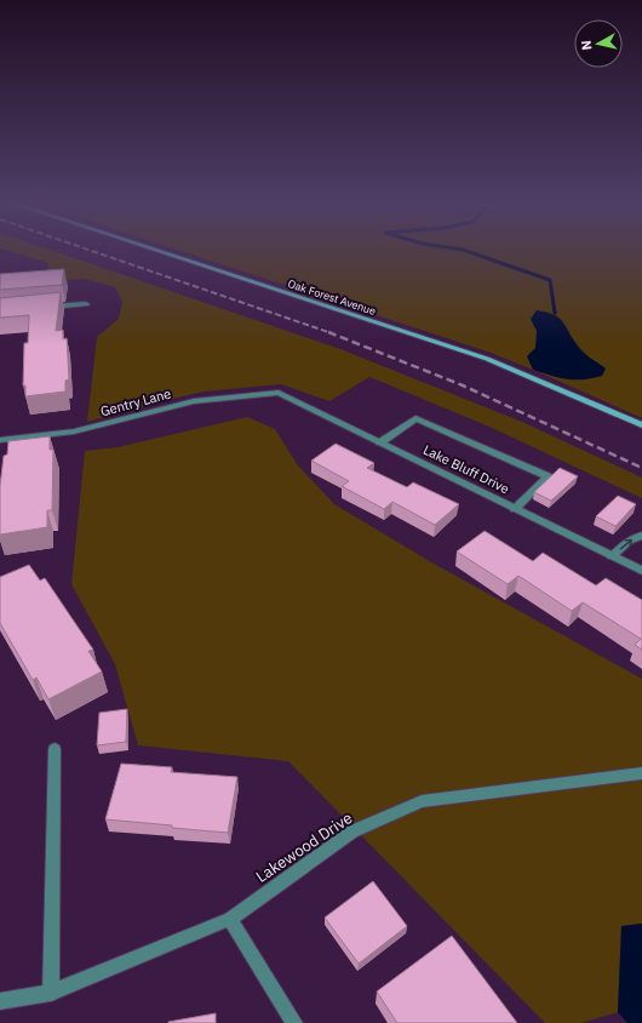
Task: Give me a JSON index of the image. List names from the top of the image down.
{
  "streets": {
    "street": [
      "Oak Forest Avenue",
      "Gentry Lane",
      "Lake Bluff Drive",
      "Lakewood Drive"
    ]
  },
  "crossings": [
    ["Gentry Lane", "Lake Bluff Drive"]
  ],
  "north": "left"
}
